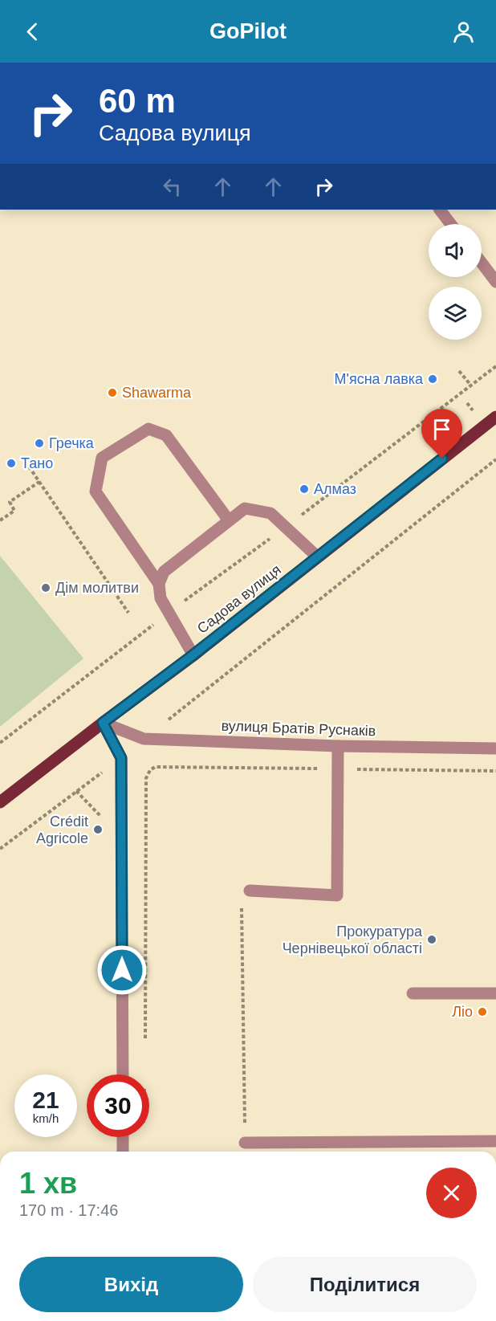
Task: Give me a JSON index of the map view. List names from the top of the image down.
{
  "streets": {
    "main road": ["Садова вулиця"],
    "street": ["вулиця Братів Руснаків"]
  },
  "crossings": [
    ["Садова вулиця", "вулиця Братів Руснаків"]
  ],
  "places": [
    "М'ясна лавка",
    "Shawarma",
    "Гречка",
    "Тано",
    "Алмаз",
    "Дім молитви",
    "Crédit Agricole",
    "Прокуратура Чернівецької області",
    "Ліо"
  ],
  "page": {
    "header": "GoPilot",
    "turn": ["60 m", "Садова вулиця"],
    "speed": "21 km/h",
    "limit": "30",
    "heading": ["1 хв", "170 m · 17:46"],
    "buttons": ["Вихід", "Поділитися"]
  }
}
